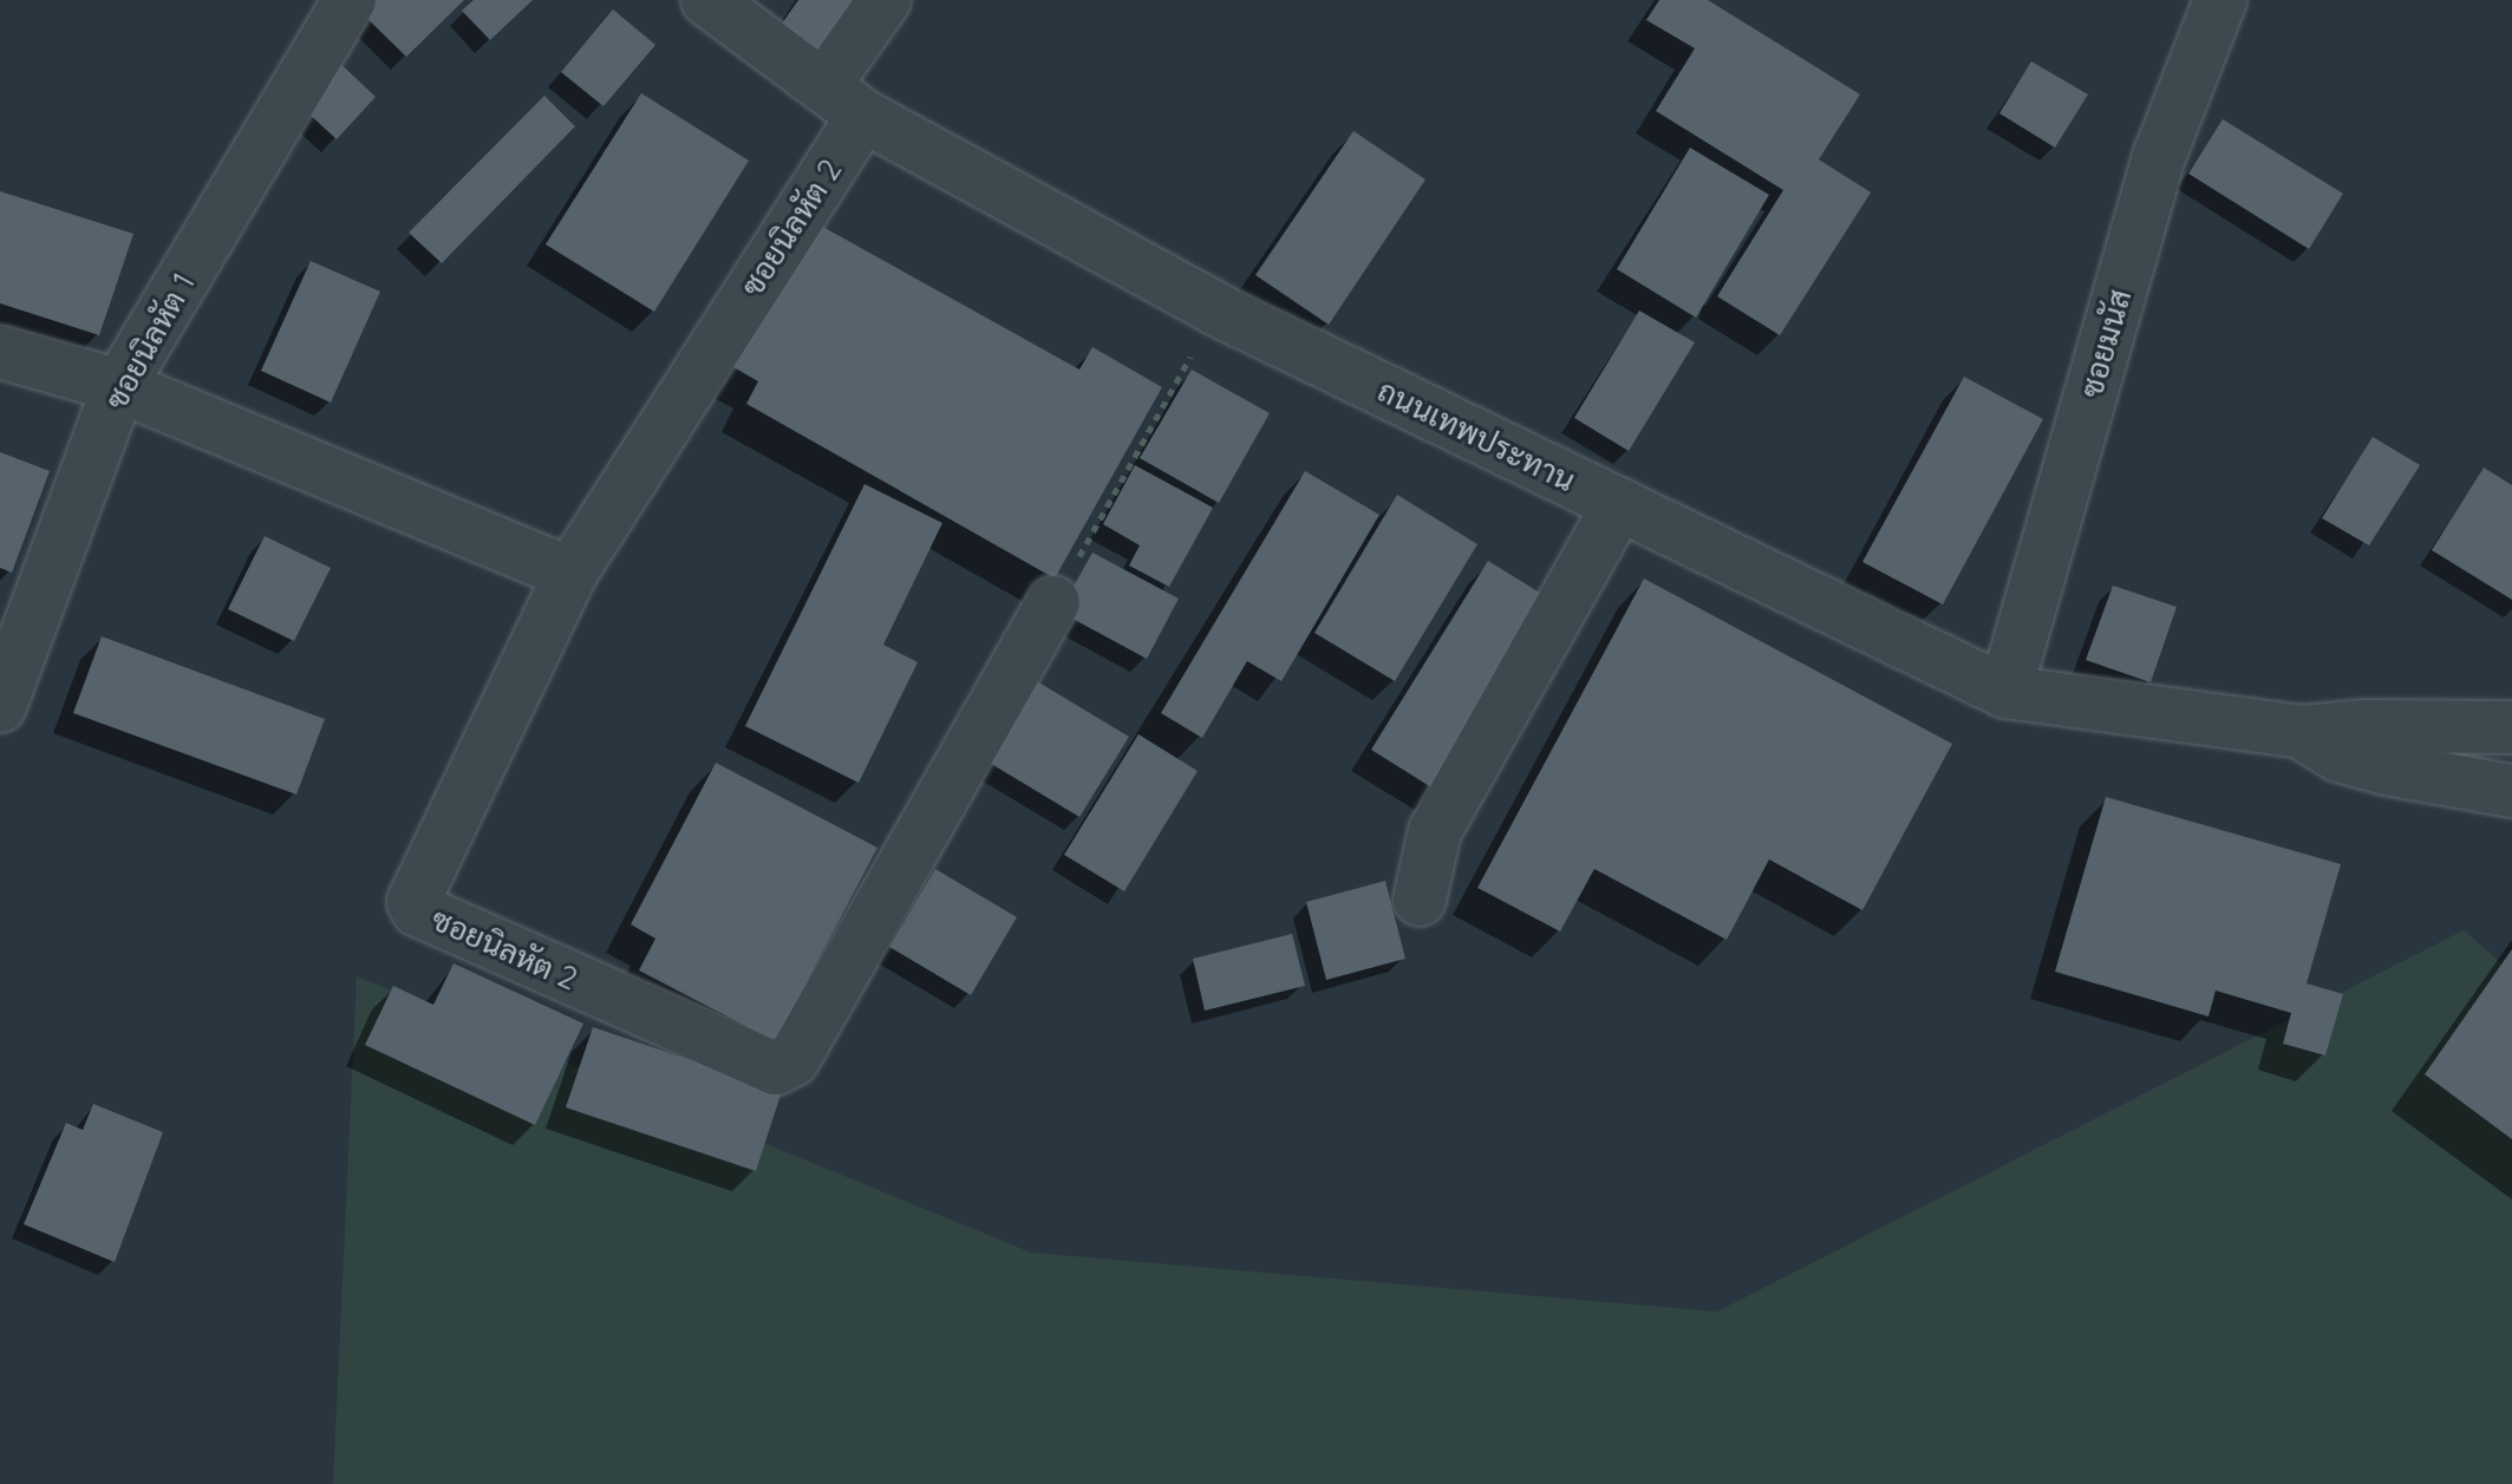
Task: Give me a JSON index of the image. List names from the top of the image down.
{
  "streets": {
    "street": [
      "ซอยนิลหัต 2",
      "ซอยนิลหัต 1",
      "ซอยมนัส",
      "ถนนเทพประทาน"
    ]
  },
  "crossings": [
    ["ซอยนิลหัต 2", "ถนนเทพประทาน"],
    ["ซอยมนัส", "ถนนเทพประทาน"]
  ]
}
